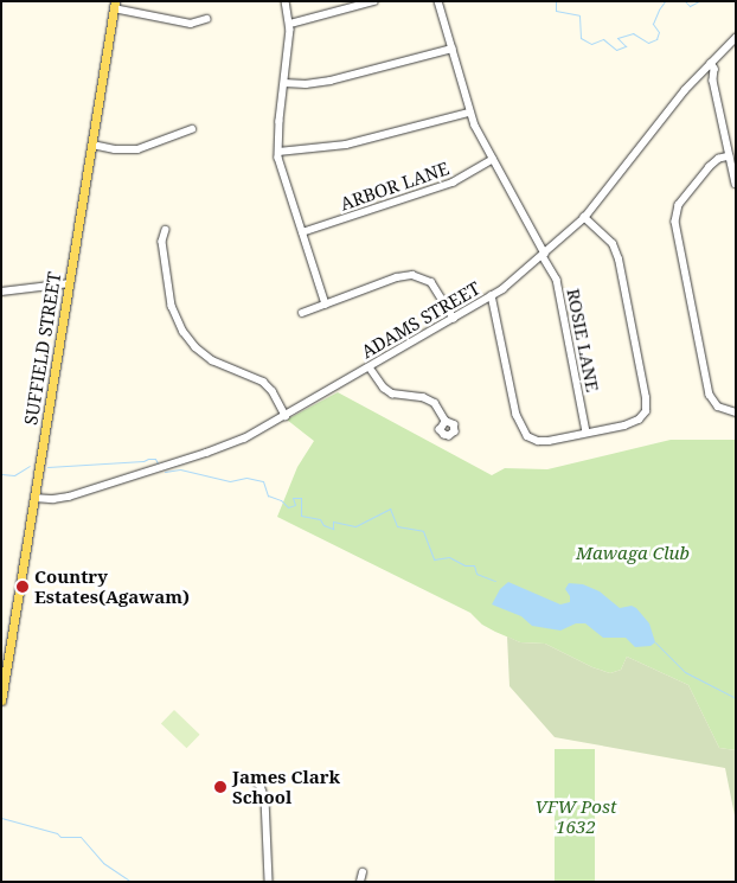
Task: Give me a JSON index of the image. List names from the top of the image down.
{
  "streets": {
    "main road": ["SUFFIELD STREET"],
    "street": ["ARBOR LANE", "ADAMS STREET", "ROSIE LANE"]
  },
  "crossings": [
    ["ARBOR LANE", "ROSIE LANE"],
    ["ADAMS STREET", "ROSIE LANE"],
    ["ADAMS STREET", "SUFFIELD STREET"]
  ],
  "parks": ["Mawaga Club", "VFW Post 1632"],
  "places": ["Country Estates(Agawam)", "James Clark School"]
}
